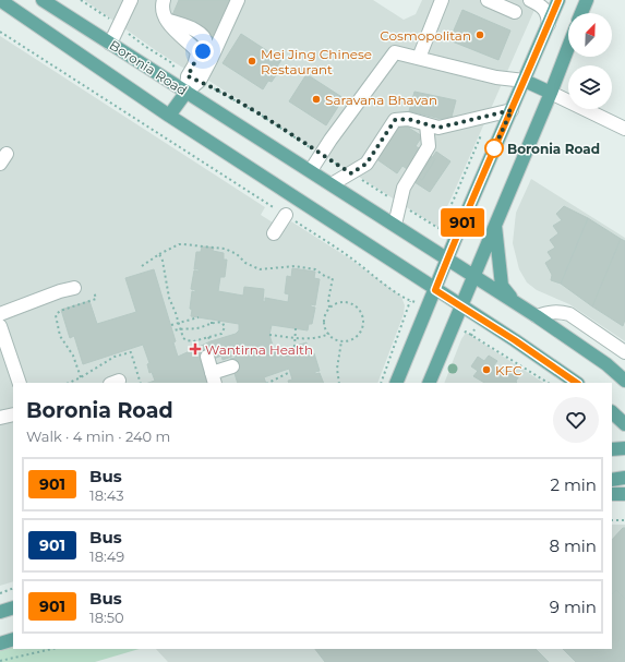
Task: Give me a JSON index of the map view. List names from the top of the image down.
{
  "streets": {
    "main road": ["Boronia Road"]
  },
  "places": {
    "other": [
      "Cosmopolitan",
      "Mei Jing Chinese Restaurant",
      "Saravana Bhavan",
      "Boronia Road",
      "KFC"
    ],
    "health": ["Wantirna Health"]
  },
  "lines": ["bus line 901"],
  "north": "top right",
  "page": {
    "on_map": "901",
    "heading": ["Boronia Road", "Walk · 4 min · 240 m"],
    "list": [
      {
        "mark": "901",
        "name": "Bus",
        "note": "18:43",
        "value": "2 min"
      },
      {
        "mark": "901",
        "name": "Bus",
        "note": "18:49",
        "value": "8 min"
      },
      {
        "mark": "901",
        "name": "Bus",
        "note": "18:50",
        "value": "9 min"
      }
    ]
  }
}
